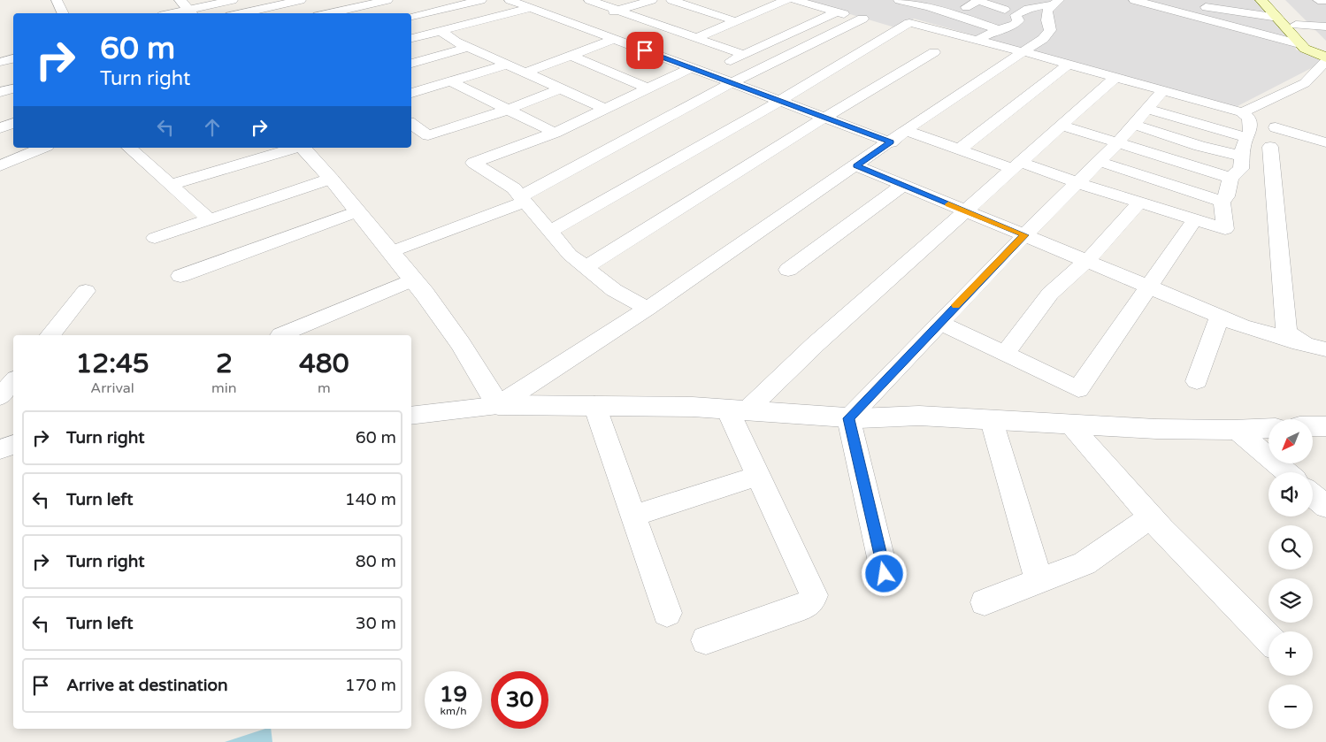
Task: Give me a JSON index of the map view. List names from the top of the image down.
{
  "north": "bottom left",
  "page": {
    "turn": ["60 m", "Turn right"],
    "eta": [
      "12:45",
      "Arrival",
      "2",
      "min",
      "480",
      "m"
    ],
    "list": [
      {
        "name": "Turn right",
        "value": "60 m"
      },
      {
        "name": "Turn left",
        "value": "140 m"
      },
      {
        "name": "Turn right",
        "value": "80 m"
      },
      {
        "name": "Turn left",
        "value": "30 m"
      },
      {
        "name": "Arrive at destination",
        "value": "170 m"
      }
    ],
    "map_buttons": ["+", "−"],
    "speed": "19 km/h",
    "limit": "30"
  }
}
